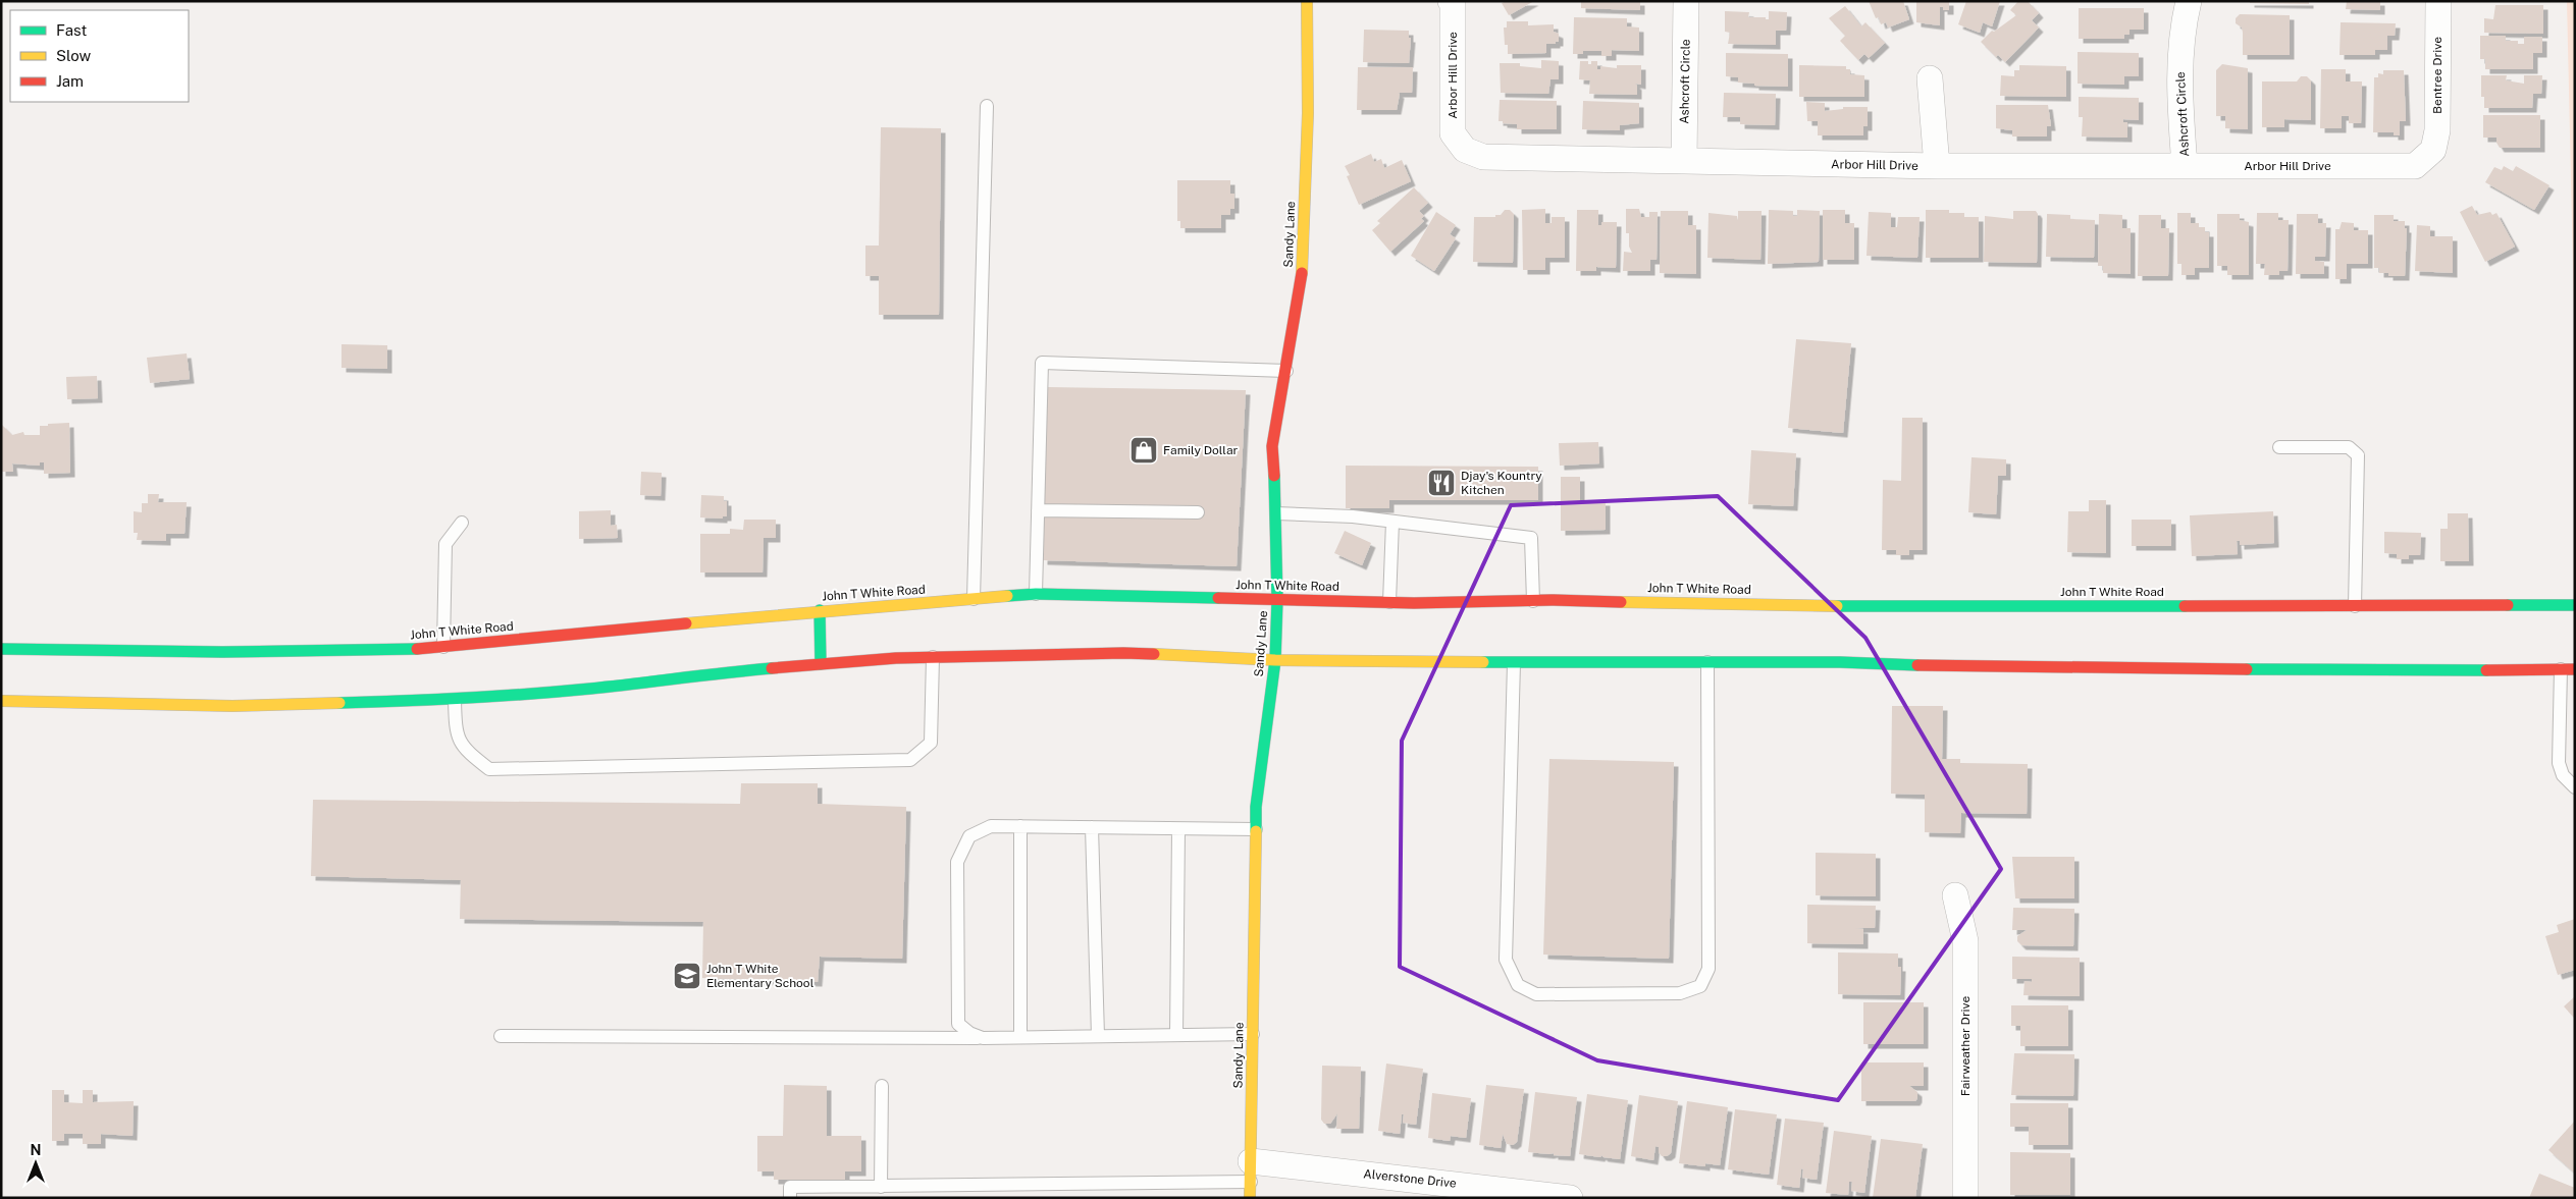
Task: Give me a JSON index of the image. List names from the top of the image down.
{
  "streets": {
    "main road": ["Sandy Lane", "John T White Road"],
    "street": [
      "Arbor Hill Drive",
      "Bentree Drive",
      "Ashcroft Circle",
      "Fairweather Drive",
      "Alverstone Drive"
    ]
  },
  "crossings": [
    ["Arbor Hill Drive", "Bentree Drive"],
    ["Arbor Hill Drive", "Ashcroft Circle"],
    ["Sandy Lane", "John T White Road"],
    ["Sandy Lane", "Alverstone Drive"]
  ],
  "places": {
    "shop": ["Family Dollar"],
    "restaurant": ["Djay's Kountry Kitchen"],
    "school or university": ["John T White Elementary School"]
  },
  "legend": ["Fast", "Slow", "Jam"],
  "north": "top"
}
